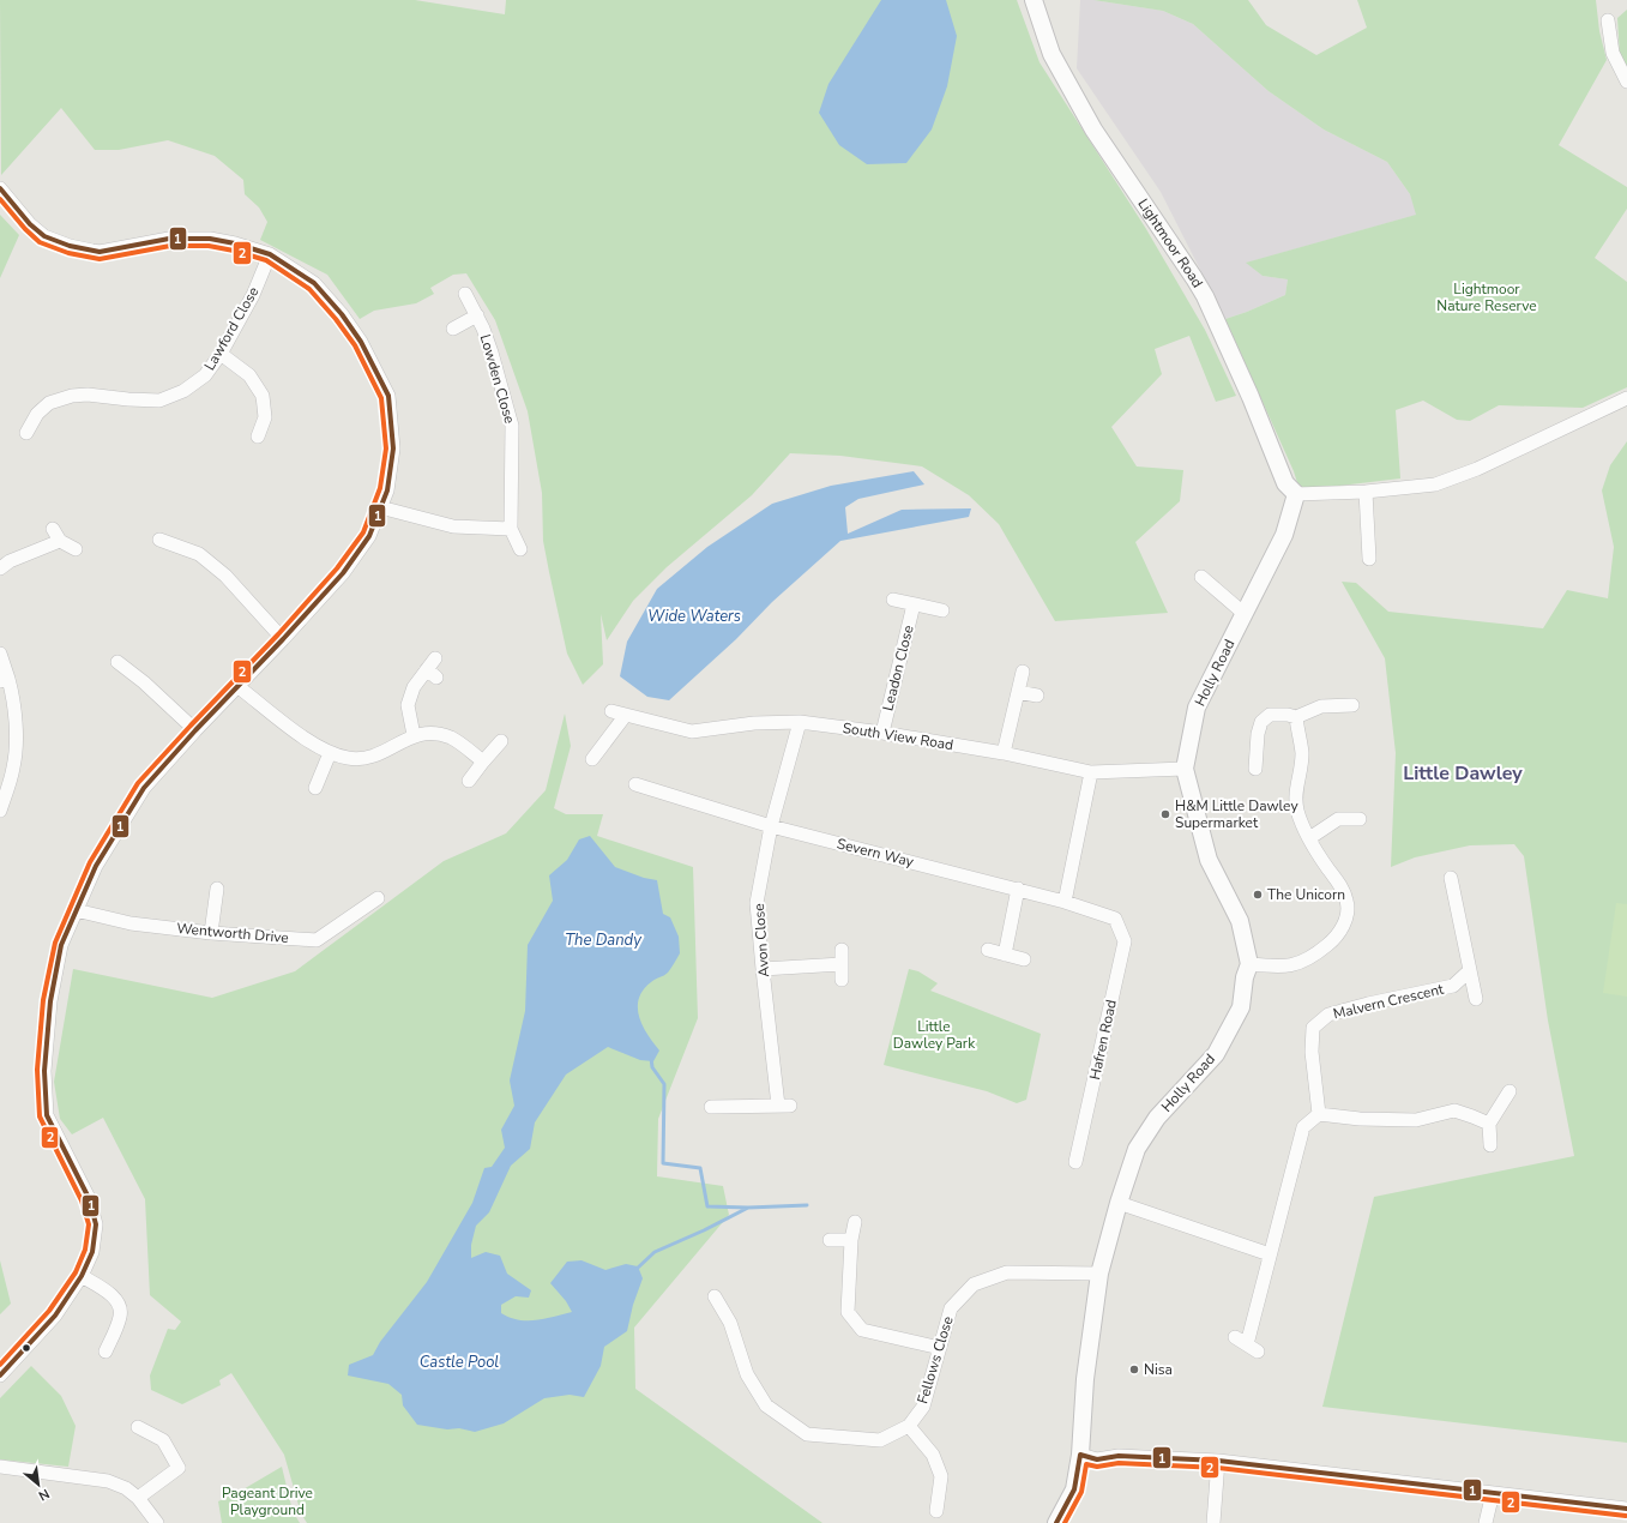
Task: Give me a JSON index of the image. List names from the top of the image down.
{
  "streets": {
    "street": [
      "Lightmoor Road",
      "Lawford Close",
      "Lowden Close",
      "Leadon Close",
      "Holly Road",
      "South View Road",
      "Severn Way",
      "Wentworth Drive",
      "Avon Close",
      "Malvern Crescent",
      "Hafren Road",
      "Fellows Close"
    ]
  },
  "crossings": [
    ["Lightmoor Road", "Holly Road"],
    ["Leadon Close", "South View Road"],
    ["Holly Road", "South View Road"],
    ["Holly Road", "Fellows Close"],
    ["South View Road", "Avon Close"],
    ["Severn Way", "Avon Close"],
    ["Severn Way", "Hafren Road"]
  ],
  "districts": ["Little Dawley"],
  "water": ["Wide Waters", "The Dandy", "Castle Pool"],
  "parks": ["Lightmoor Nature Reserve", "Little Dawley Park", "Pageant Drive Playground"],
  "places": ["H&M Little Dawley Supermarket", "The Unicorn", "Nisa"],
  "lines": ["transit line 1", "transit line 2"],
  "north": "bottom right"
}
